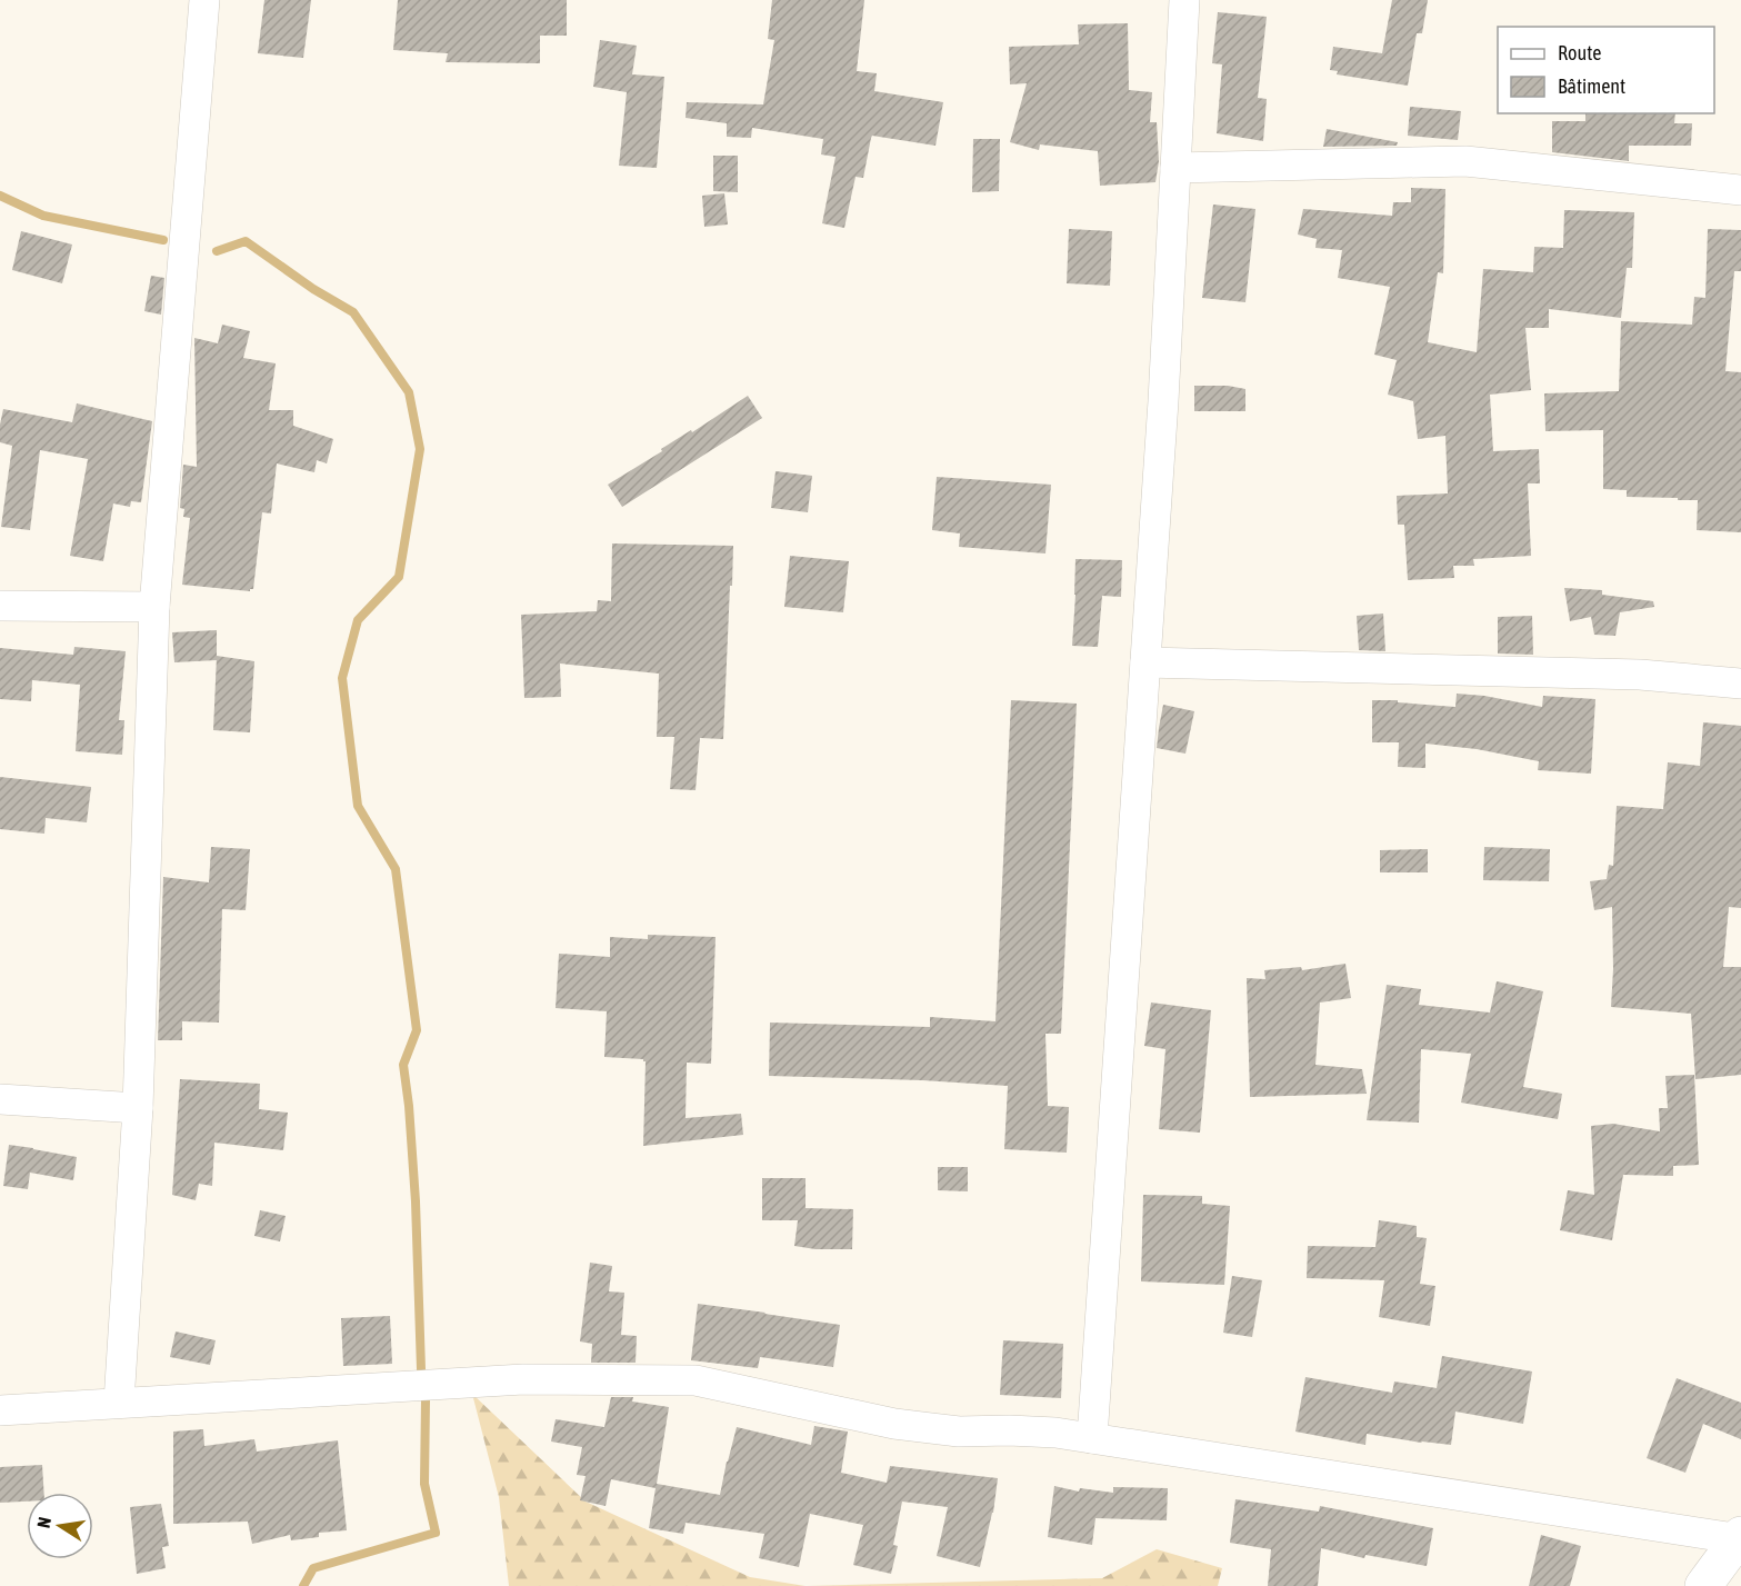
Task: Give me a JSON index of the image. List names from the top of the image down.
{
  "legend": ["Route", "Bâtiment"],
  "north": "left"
}
